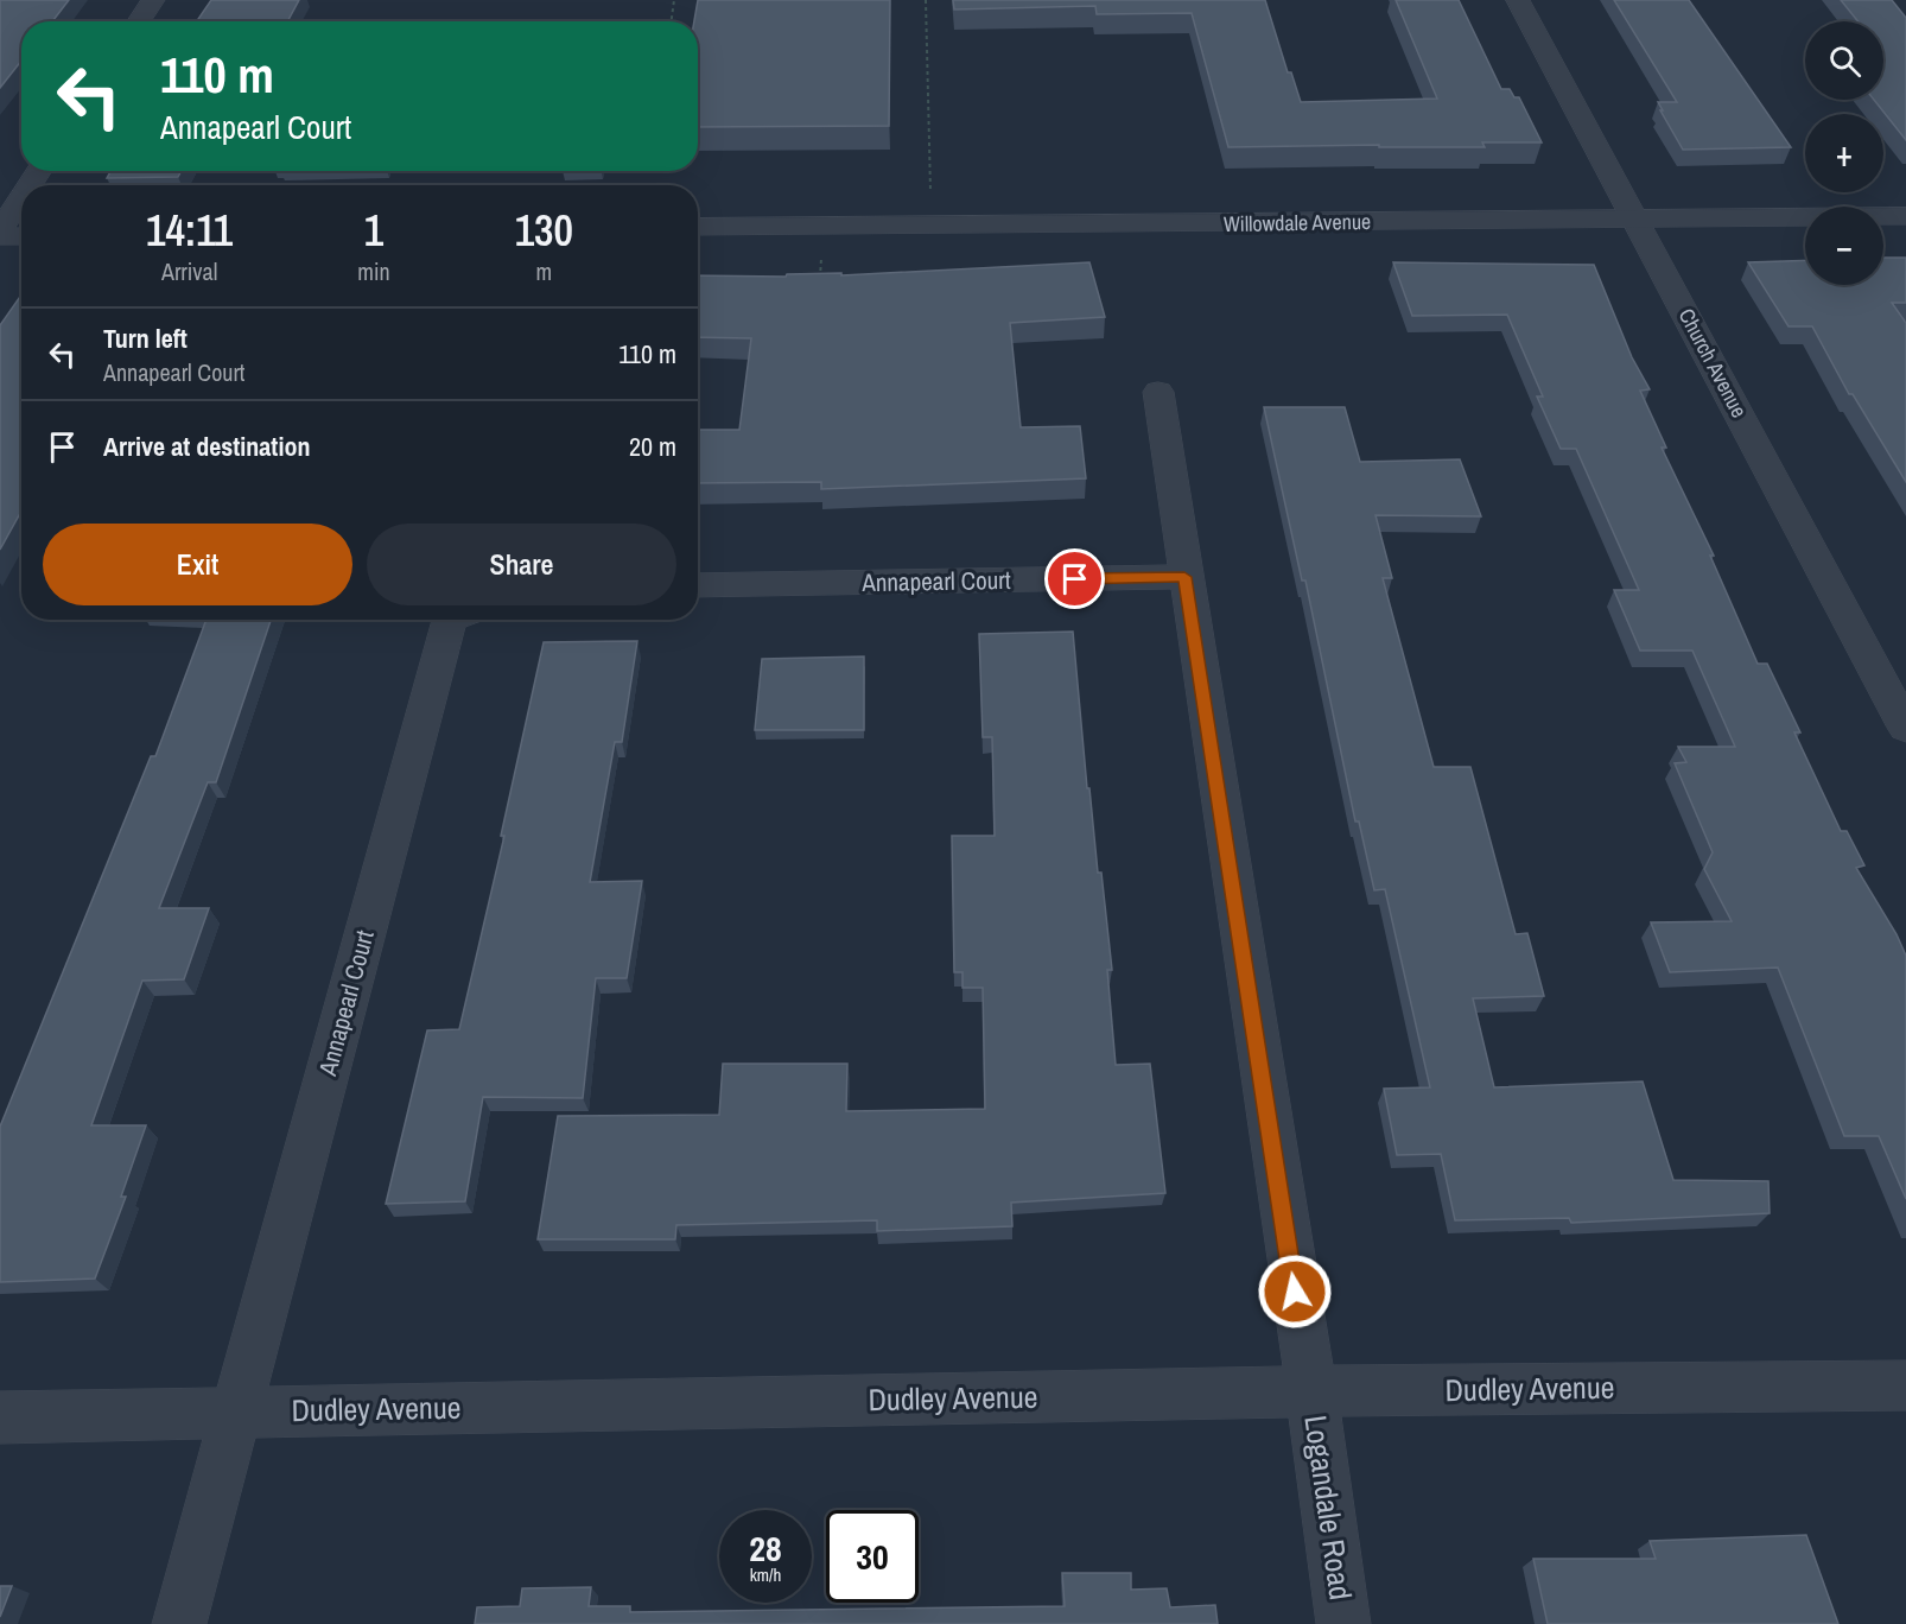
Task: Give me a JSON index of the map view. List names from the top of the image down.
{
  "streets": {
    "street": [
      "Willowdale Avenue",
      "Church Avenue",
      "Annapearl Court",
      "Dudley Avenue",
      "Logandale Road"
    ]
  },
  "crossings": [
    ["Willowdale Avenue", "Church Avenue"],
    ["Annapearl Court", "Dudley Avenue"],
    ["Annapearl Court", "Logandale Road"],
    ["Dudley Avenue", "Logandale Road"]
  ],
  "page": {
    "map_buttons": ["+", "−"],
    "turn": ["110 m", "Annapearl Court"],
    "eta": [
      "14:11",
      "Arrival",
      "1",
      "min",
      "130",
      "m"
    ],
    "list": [
      {
        "name": "Turn left",
        "note": "Annapearl Court",
        "value": "110 m"
      },
      {
        "name": "Arrive at destination",
        "value": "20 m"
      }
    ],
    "buttons": ["Exit", "Share"],
    "speed": "28 km/h",
    "limit": "30"
  }
}
